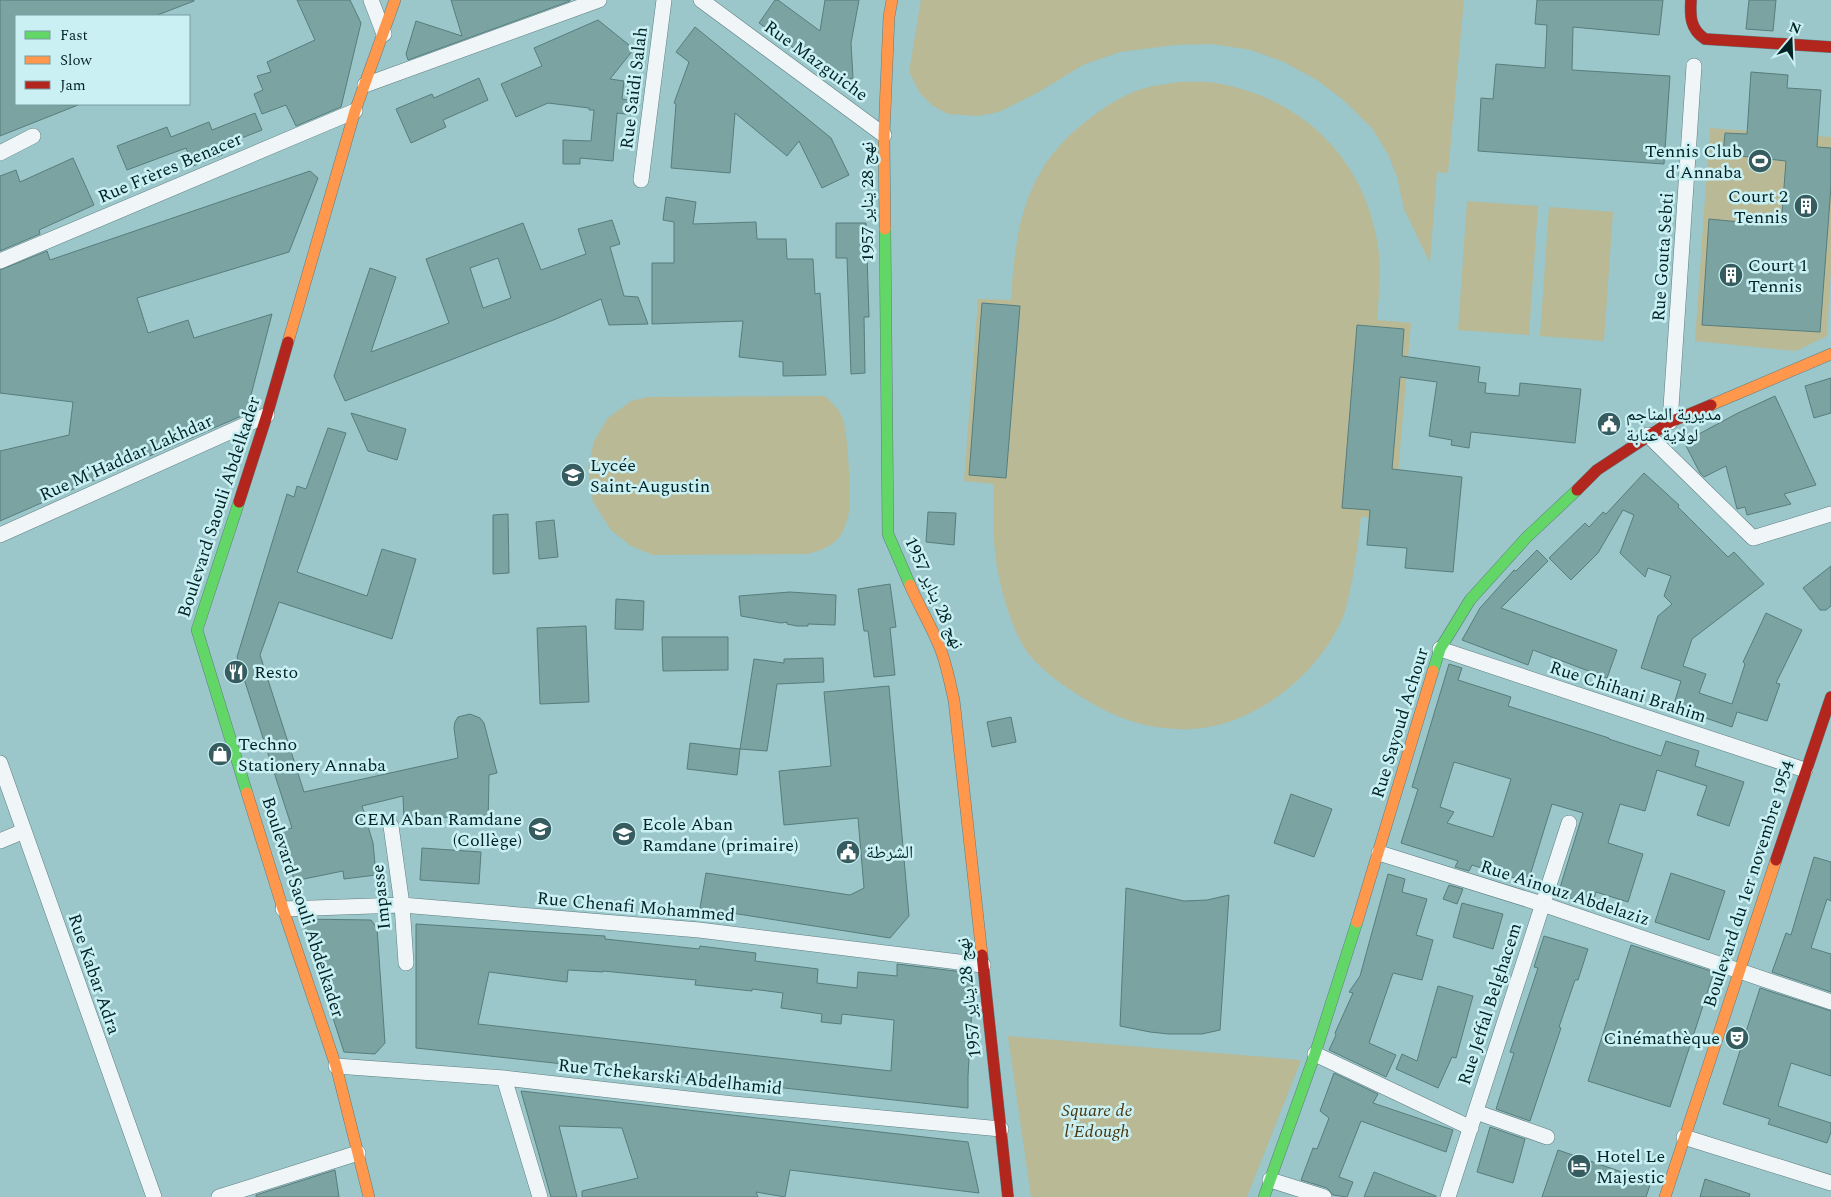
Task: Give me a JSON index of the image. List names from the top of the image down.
{
  "streets": {
    "main road": [
      "نهج 28 يناير 1957",
      "Boulevard Saouli Abdelkader",
      "Rue Sayoud Achour",
      "Boulevard du 1er novembre 1954"
    ],
    "street": [
      "Rue Mazguiche",
      "Rue Saïdi Salah",
      "Rue Frères Benacer",
      "Rue Gouta Sebti",
      "Rue M'Haddar Lakhdar",
      "Rue Chihani Brahim",
      "Rue Ainouz Abdelaziz",
      "Impasse",
      "Rue Chenafi Mohammed",
      "Rue Kabar Adra",
      "Rue Jeffal Belghacem",
      "Rue Tchekarski Abdelhamid"
    ]
  },
  "crossings": [
    ["Rue Mazguiche", "نهج 28 يناير 1957"],
    ["Rue Frères Benacer", "Boulevard Saouli Abdelkader"],
    ["نهج 28 يناير 1957", "Rue Chenafi Mohammed"],
    ["نهج 28 يناير 1957", "Rue Tchekarski Abdelhamid"],
    ["Rue Gouta Sebti", "Rue Sayoud Achour"],
    ["Rue M'Haddar Lakhdar", "Boulevard Saouli Abdelkader"],
    ["Boulevard Saouli Abdelkader", "Rue Chenafi Mohammed"],
    ["Boulevard Saouli Abdelkader", "Rue Tchekarski Abdelhamid"],
    ["Rue Chihani Brahim", "Rue Sayoud Achour"],
    ["Rue Chihani Brahim", "Boulevard du 1er novembre 1954"],
    ["Rue Sayoud Achour", "Rue Ainouz Abdelaziz"],
    ["Boulevard du 1er novembre 1954", "Rue Ainouz Abdelaziz"],
    ["Rue Ainouz Abdelaziz", "Rue Jeffal Belghacem"],
    ["Impasse", "Rue Chenafi Mohammed"]
  ],
  "parks": ["Square de l'Edough"],
  "places": {
    "sports": ["Tennis Club d'Annaba"],
    "building": ["Court 2 Tennis", "Court 1 Tennis"],
    "public building": ["مديرية المناجم لولاية عنابة", "الشرطة"],
    "school or university": ["Lycée Saint-Augustin", "CEM Aban Ramdane (Collège)", "Ecole Aban Ramdane (primaire)"],
    "restaurant": ["Resto"],
    "shop": ["Techno Stationery Annaba"],
    "theatre": ["Cinémathèque"],
    "hotel": ["Hotel Le Majestic"]
  },
  "legend": ["Fast", "Slow", "Jam"],
  "north": "top"
}
